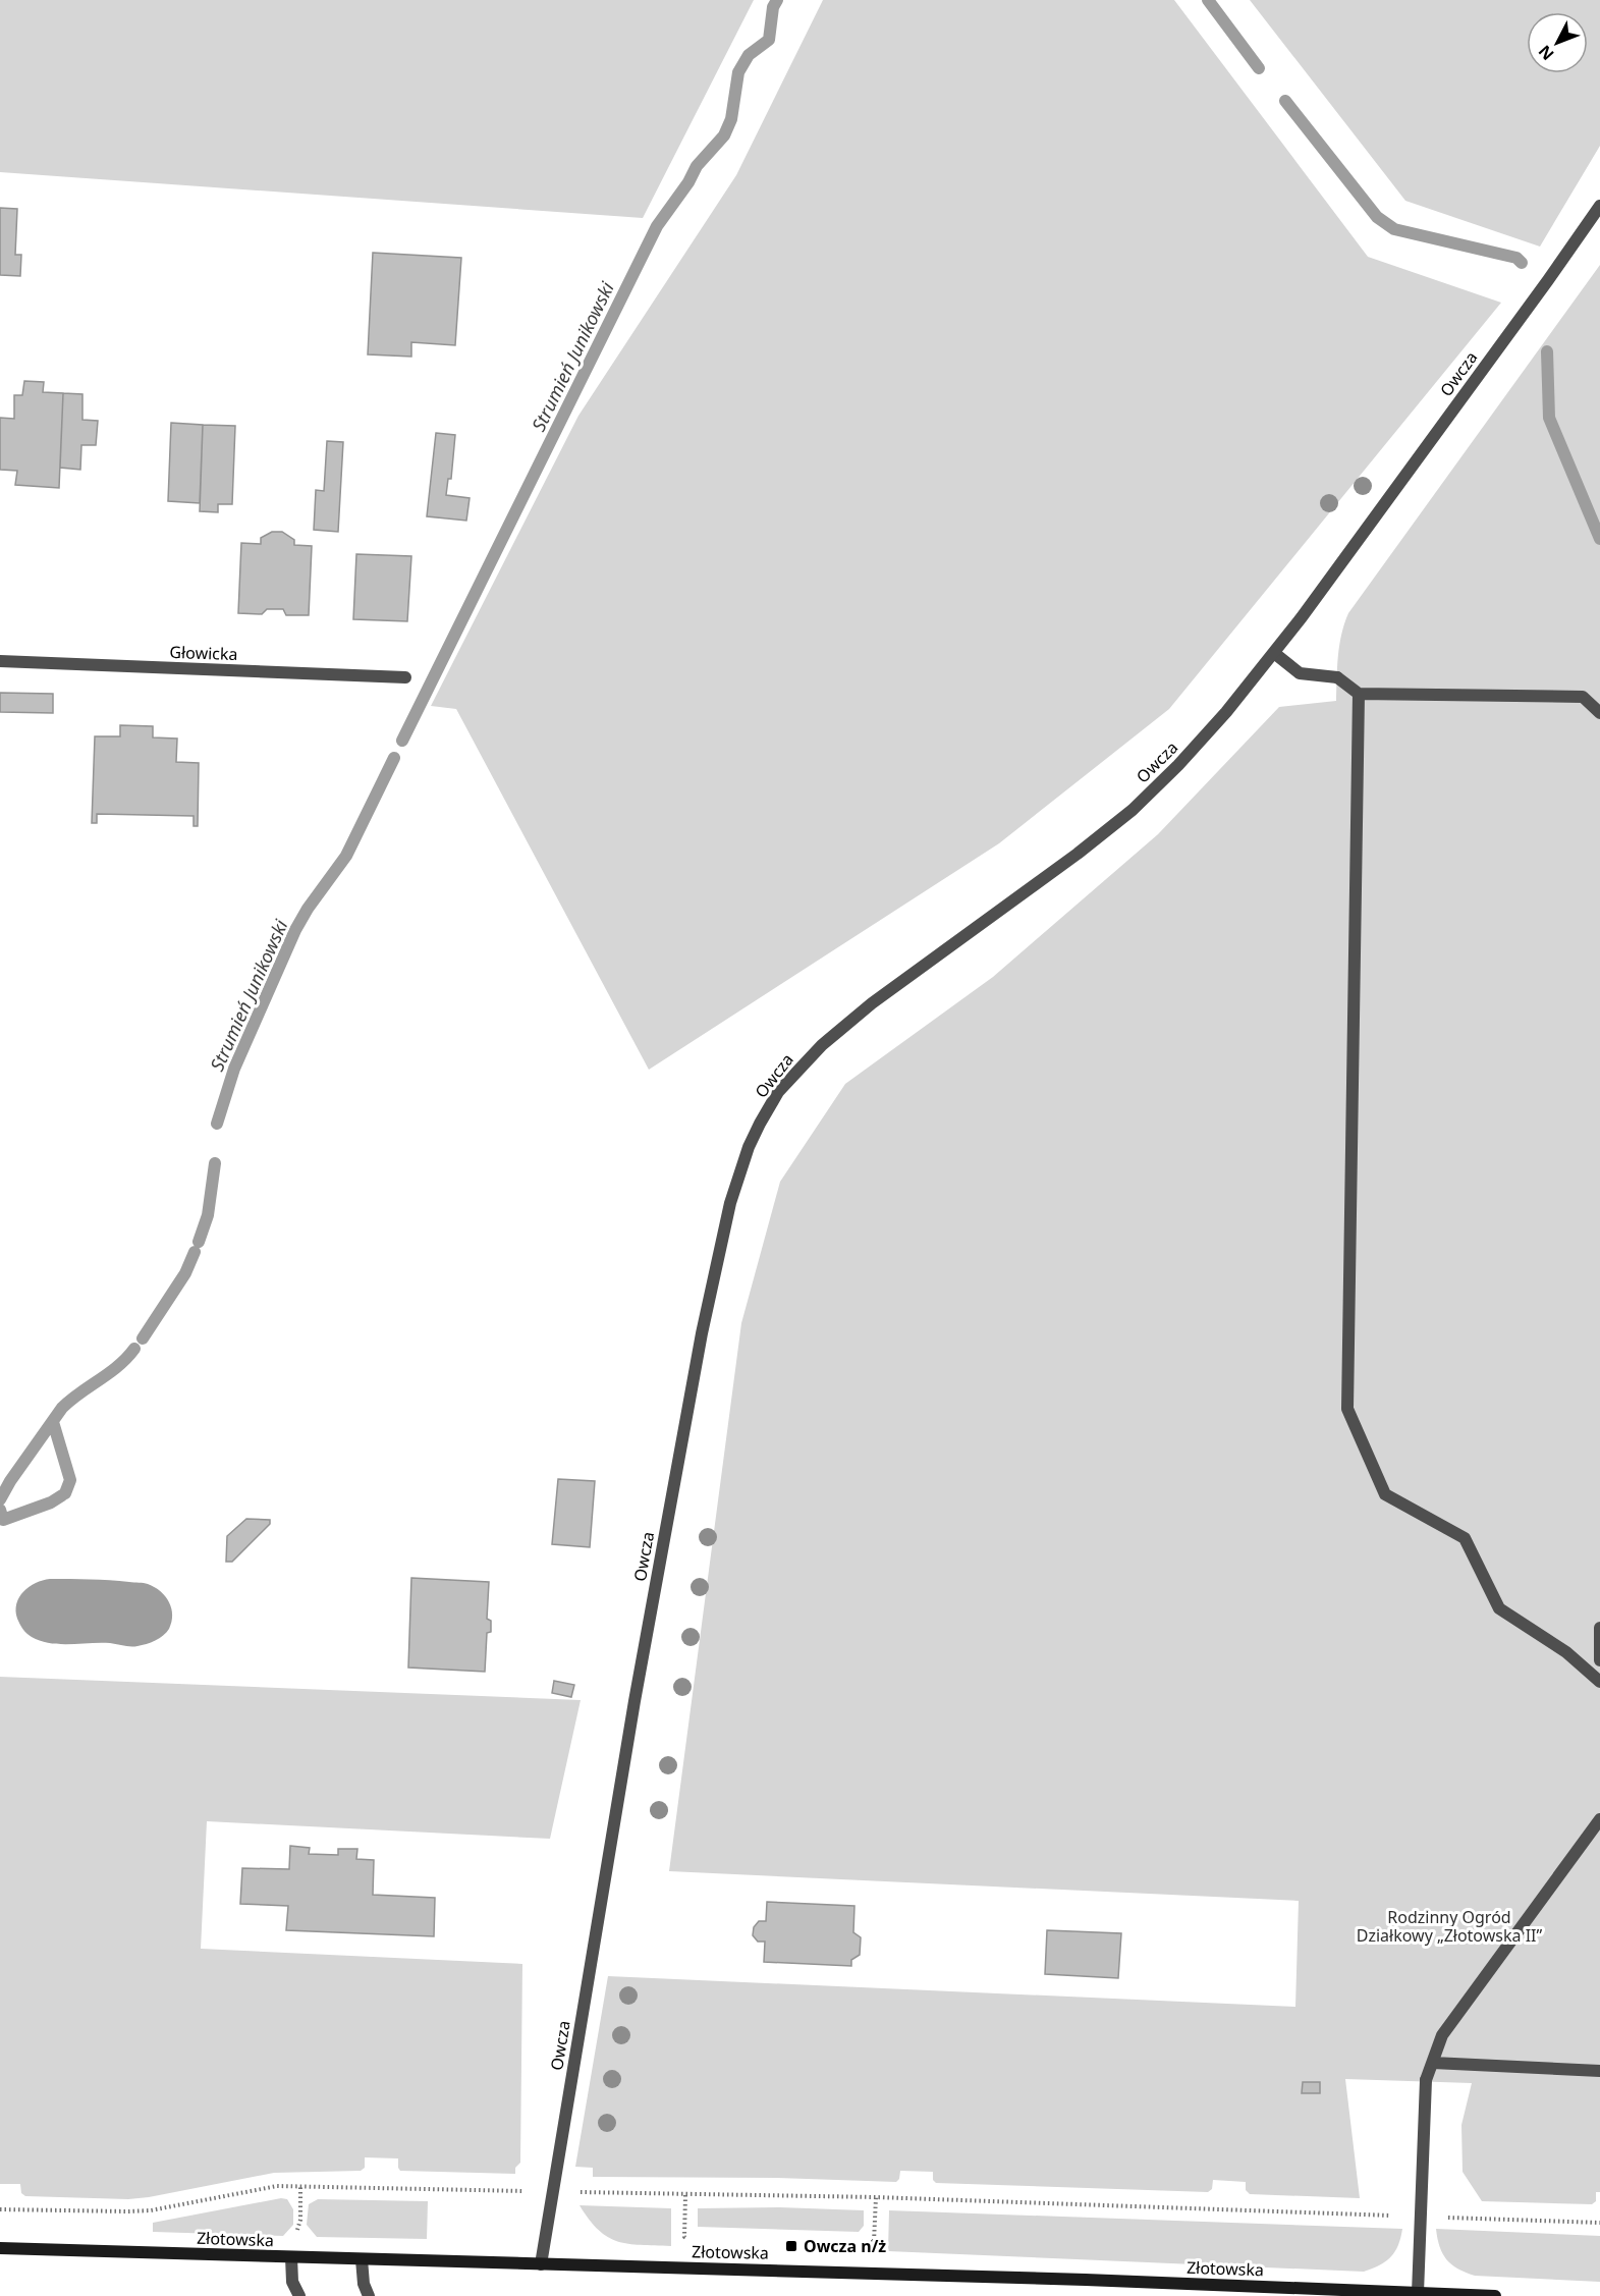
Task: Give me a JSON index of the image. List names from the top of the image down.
{
  "streets": {
    "street": ["Owcza", "Głowicka", "Złotowska"]
  },
  "crossings": [
    ["Owcza", "Złotowska"]
  ],
  "water": ["Strumień Junikowski"],
  "parks": ["Rodzinny Ogród Działkowy „Złotowska II”"],
  "places": {
    "transit": ["Owcza n/ż"]
  },
  "north": "bottom left"
}
